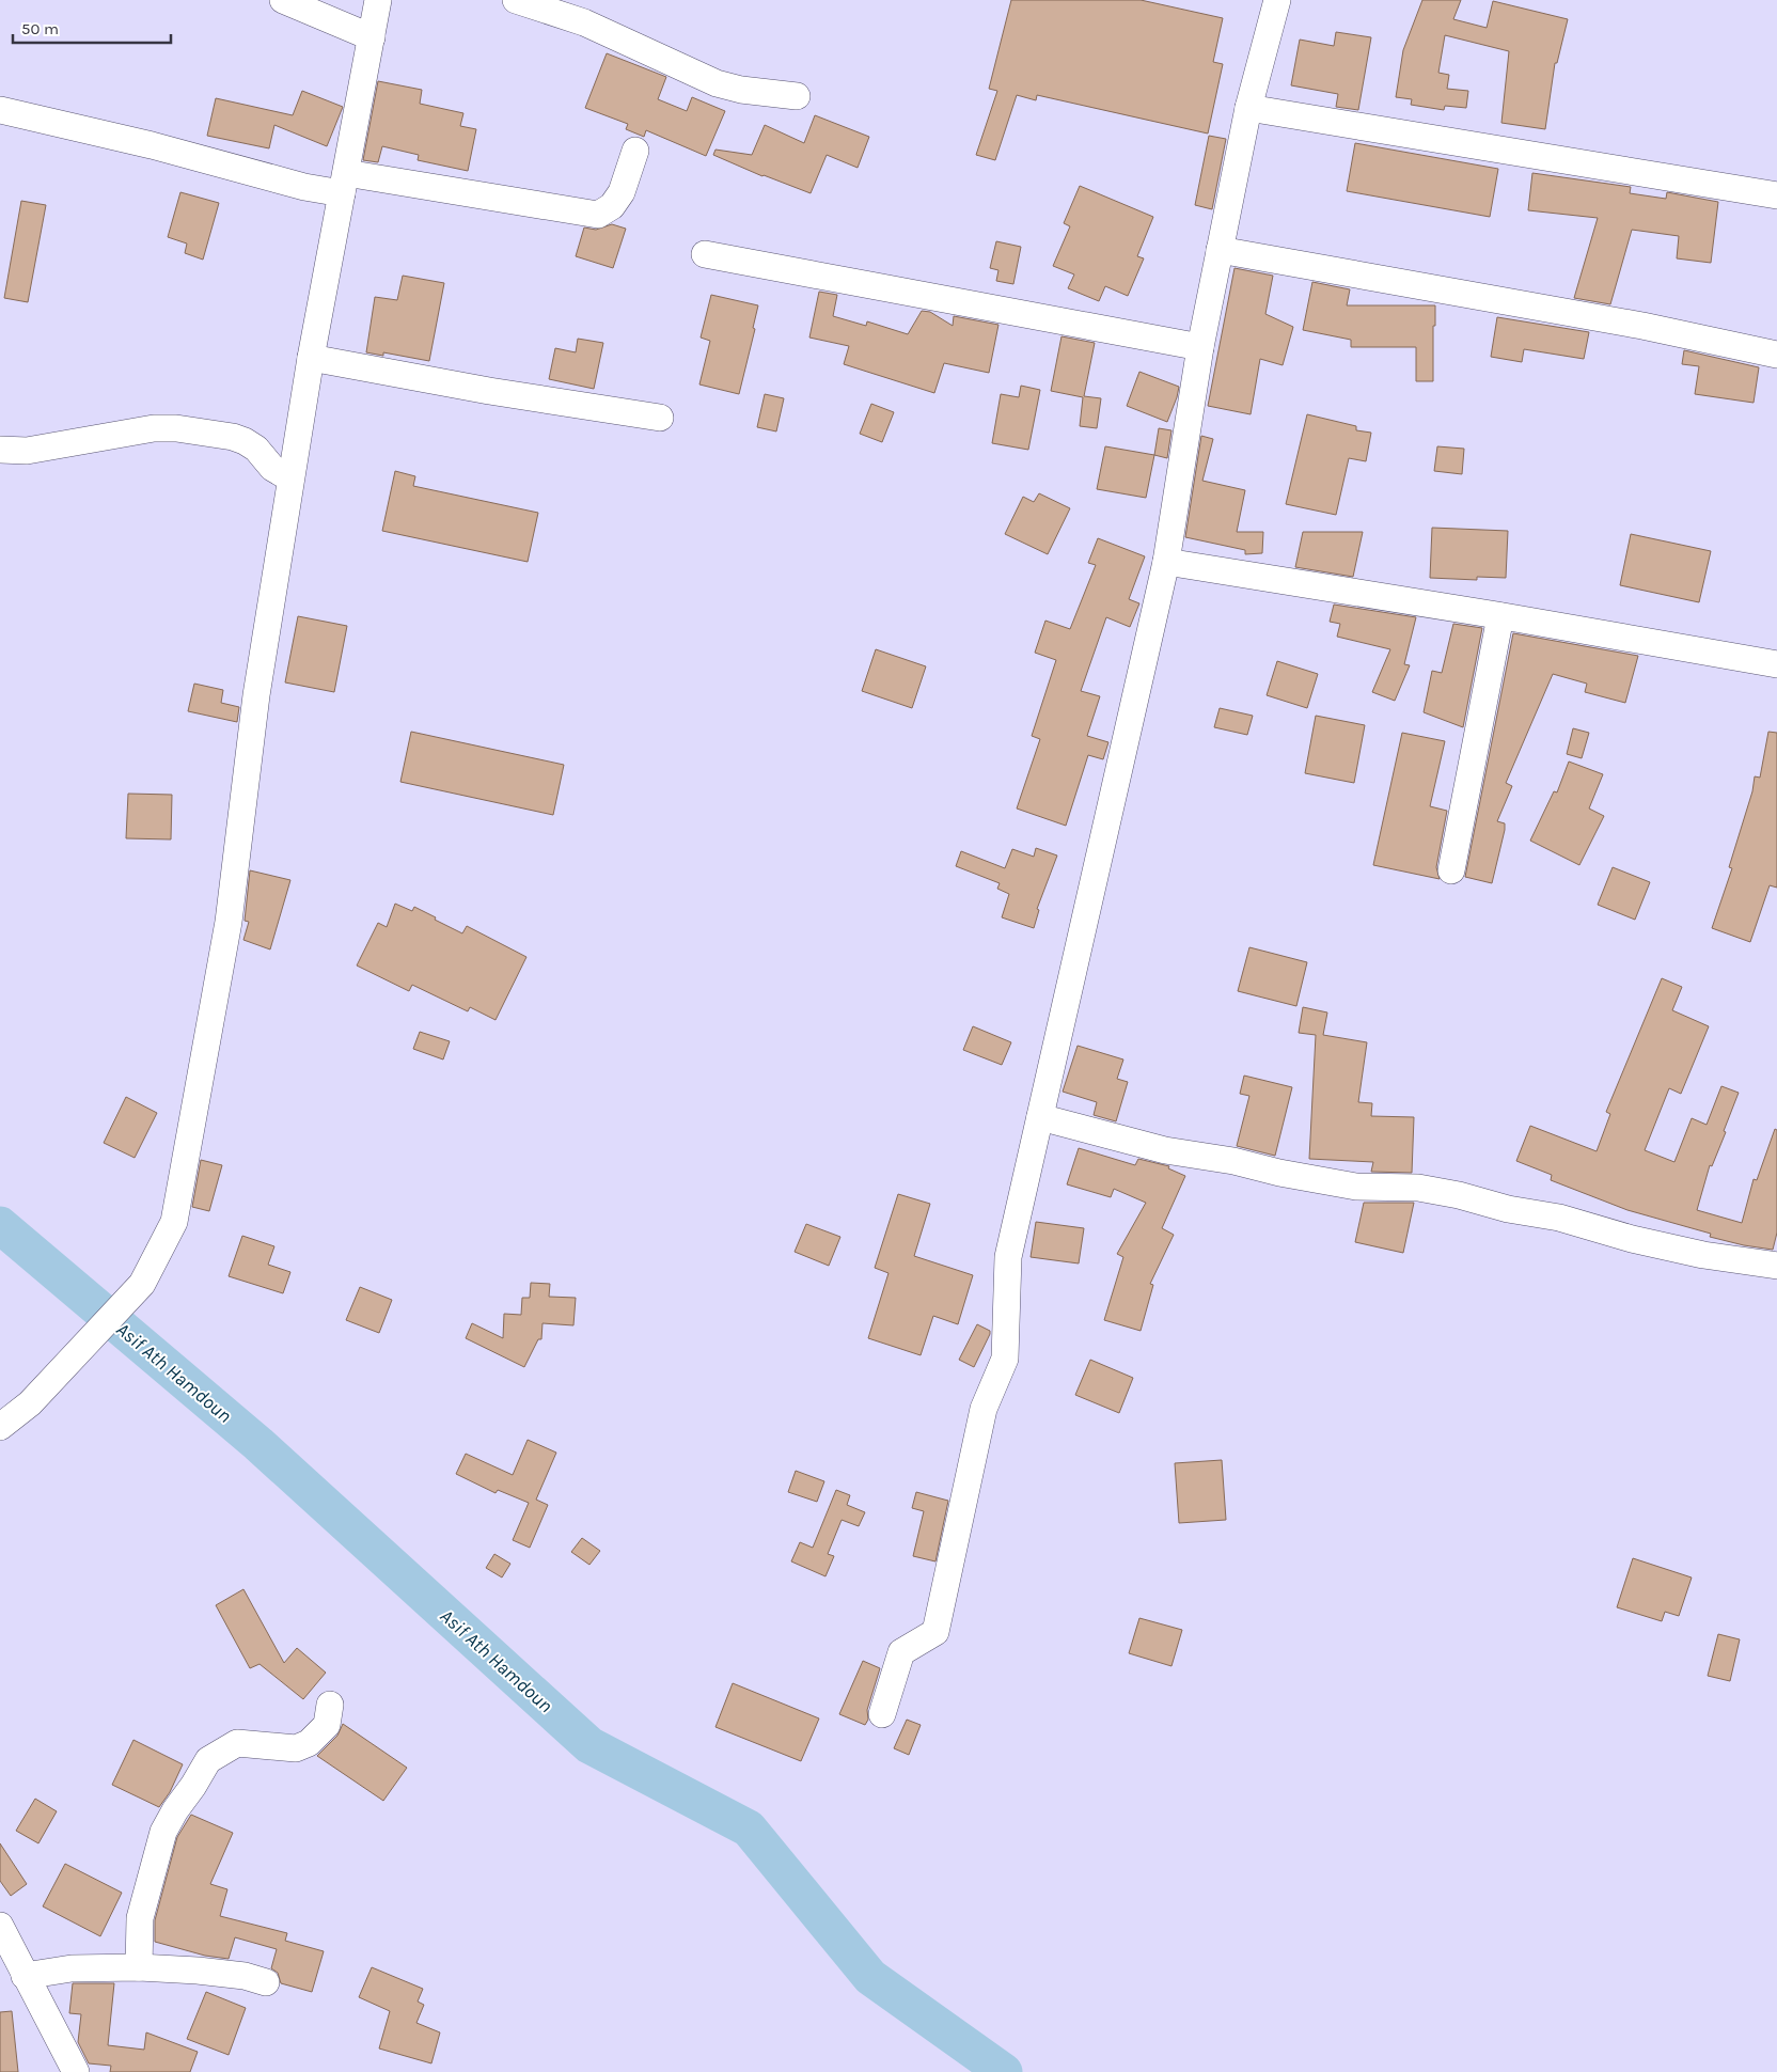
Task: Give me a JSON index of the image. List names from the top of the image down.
{
  "water": ["Asif Ath Hamdoun"],
  "scale_bar": "50 m"
}
